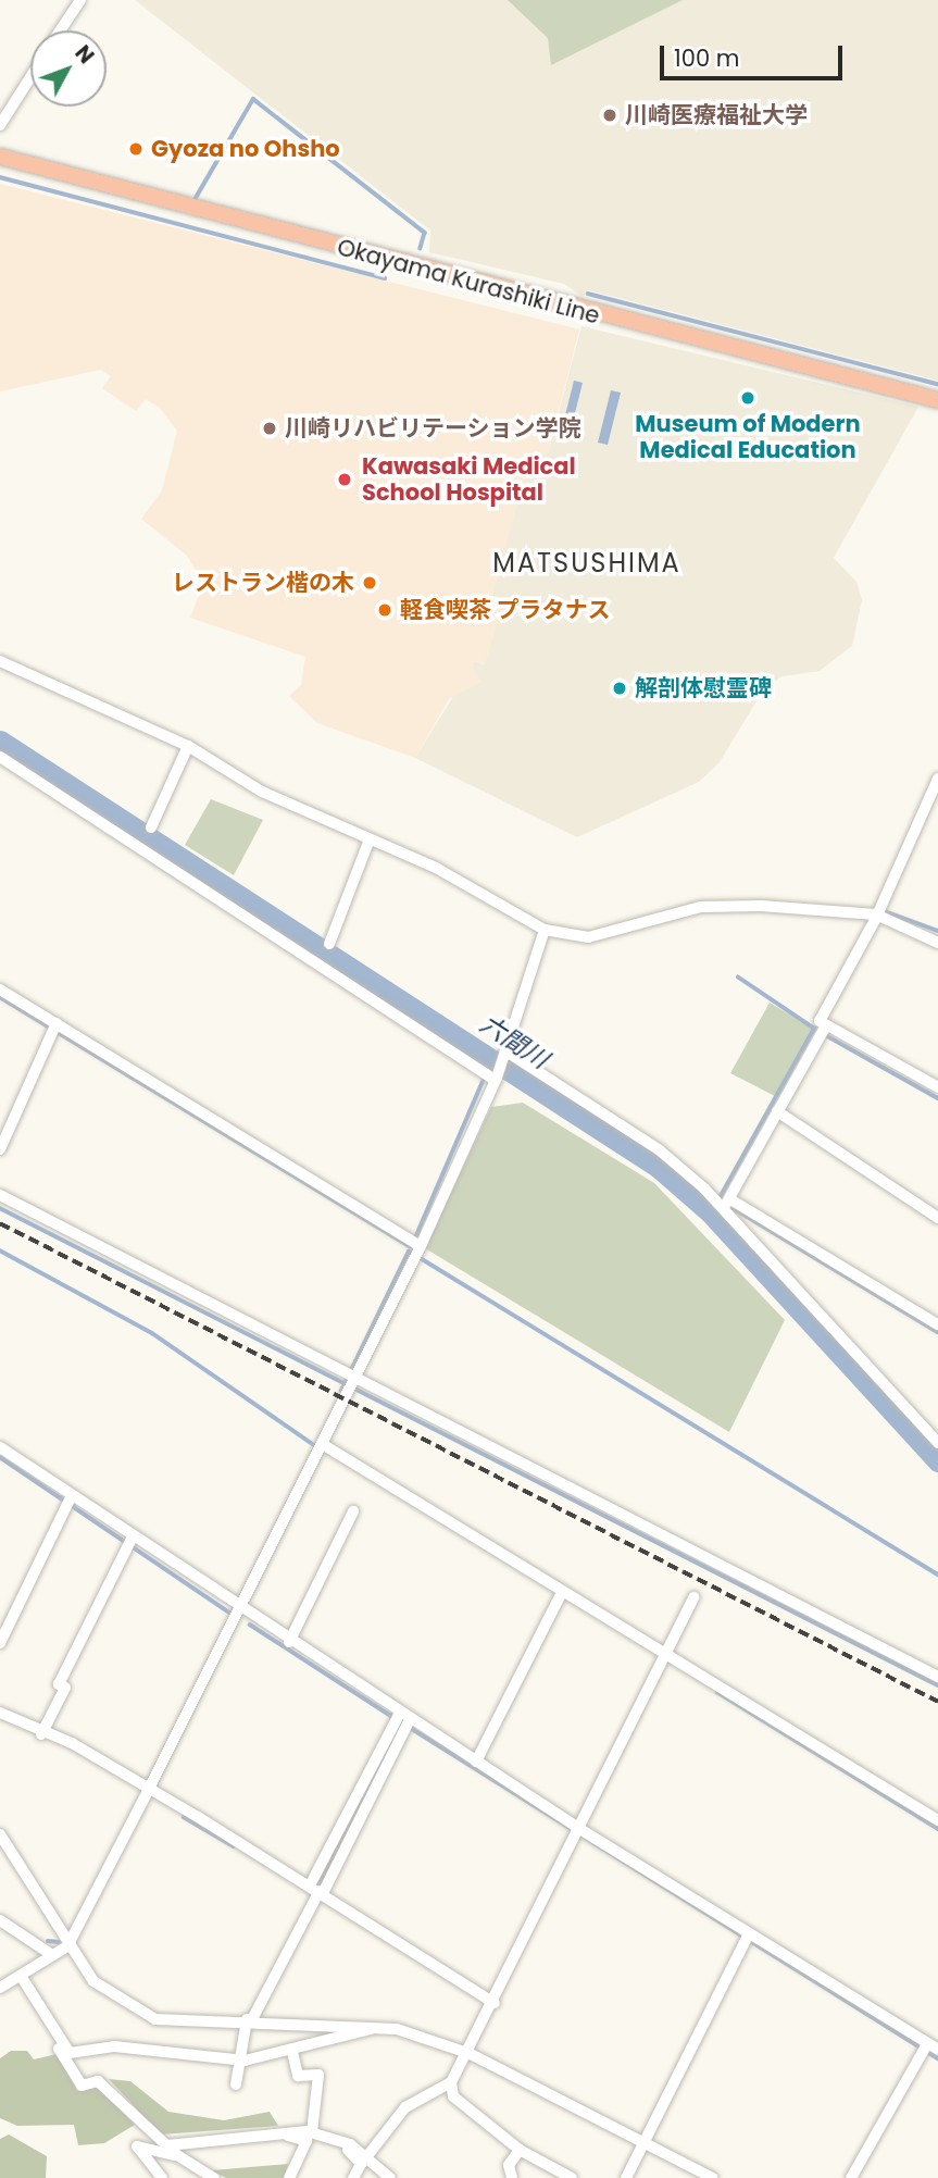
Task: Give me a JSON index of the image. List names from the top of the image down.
{
  "streets": {
    "main road": ["Okayama Kurashiki Line"]
  },
  "districts": ["MATSUSHIMA"],
  "water": ["六間川"],
  "places": [
    "川崎医療福祉大学",
    "Gyoza no Ohsho",
    "Museum of Modern Medical Education",
    "川崎リハビリテーション学院",
    "Kawasaki Medical School Hospital",
    "レストラン楷の木",
    "軽食喫茶 プラタナス",
    "解剖体慰霊碑"
  ],
  "scale_bar": "100 m",
  "north": "top right"
}
